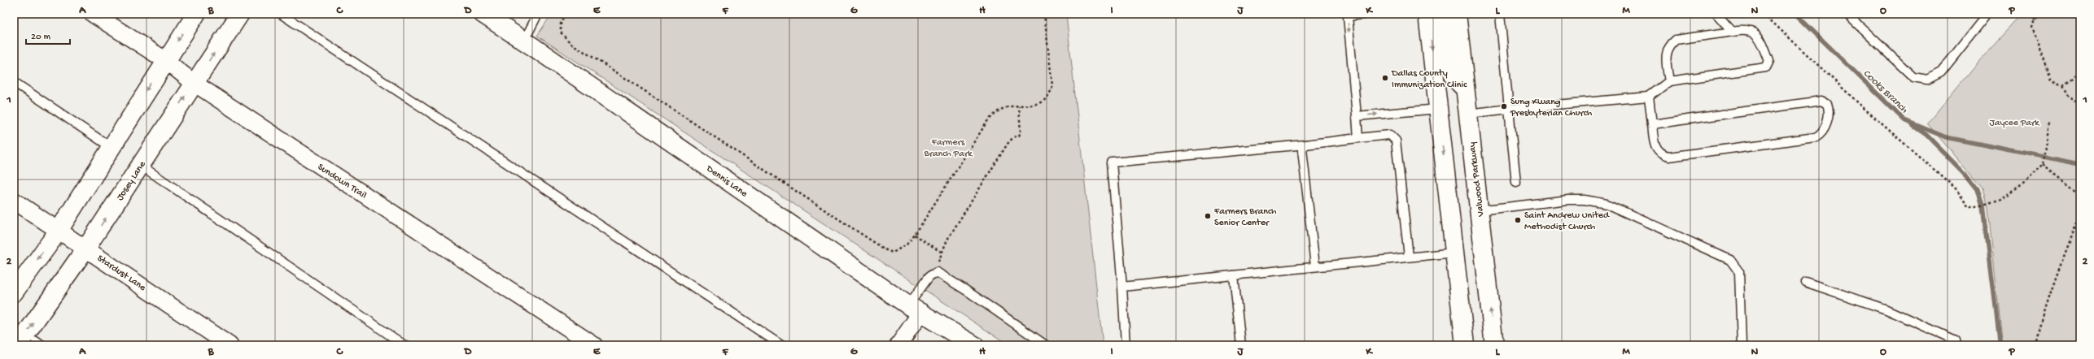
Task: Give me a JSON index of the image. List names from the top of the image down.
{
  "streets": {
    "main road": ["Valwood Parkway", "Josey Lane", "Dennis Lane"],
    "street": ["Sundown Trail", "Stardust Lane"]
  },
  "crossings": [
    ["Josey Lane", "Sundown Trail"],
    ["Josey Lane", "Stardust Lane"]
  ],
  "water": ["Cooks Branch"],
  "parks": ["Jaycee Park", "Farmers Branch Park"],
  "places": [
    "Dallas County Immunization Clinic",
    "Sung Kwang Presbyterian Church",
    "Farmers Branch Senior Center",
    "Saint Andrew United Methodist Church"
  ],
  "scale_bar": "20 m",
  "grid": {
    "columns": [
      "A",
      "B",
      "C",
      "D",
      "E",
      "F",
      "G",
      "H",
      "I",
      "J",
      "K",
      "L",
      "M",
      "N",
      "O",
      "P"
    ],
    "rows": ["1", "2"]
  }
}
